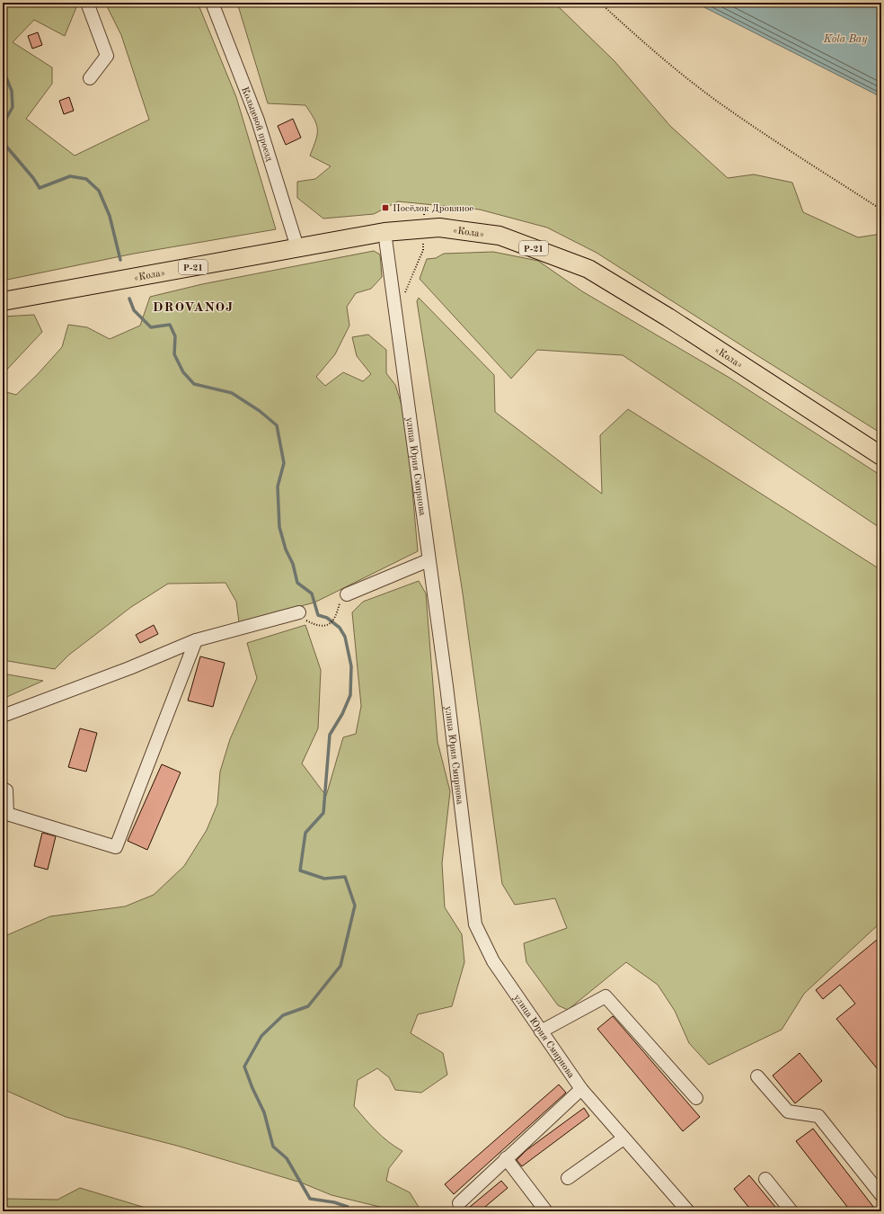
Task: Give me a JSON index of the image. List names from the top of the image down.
{
  "streets": {
    "highway": ["«Кола»", "Р-21"],
    "street": ["Кольцевой проезд", "улица Юрия Смирнова"]
  },
  "crossings": [
    ["Кольцевой проезд", "«Кола»"],
    ["«Кола»", "улица Юрия Смирнова"]
  ],
  "districts": ["DROVANOJ"],
  "water": ["Kola Bay"],
  "places": {
    "transit": ["Посёлок Дровяное"]
  }
}
